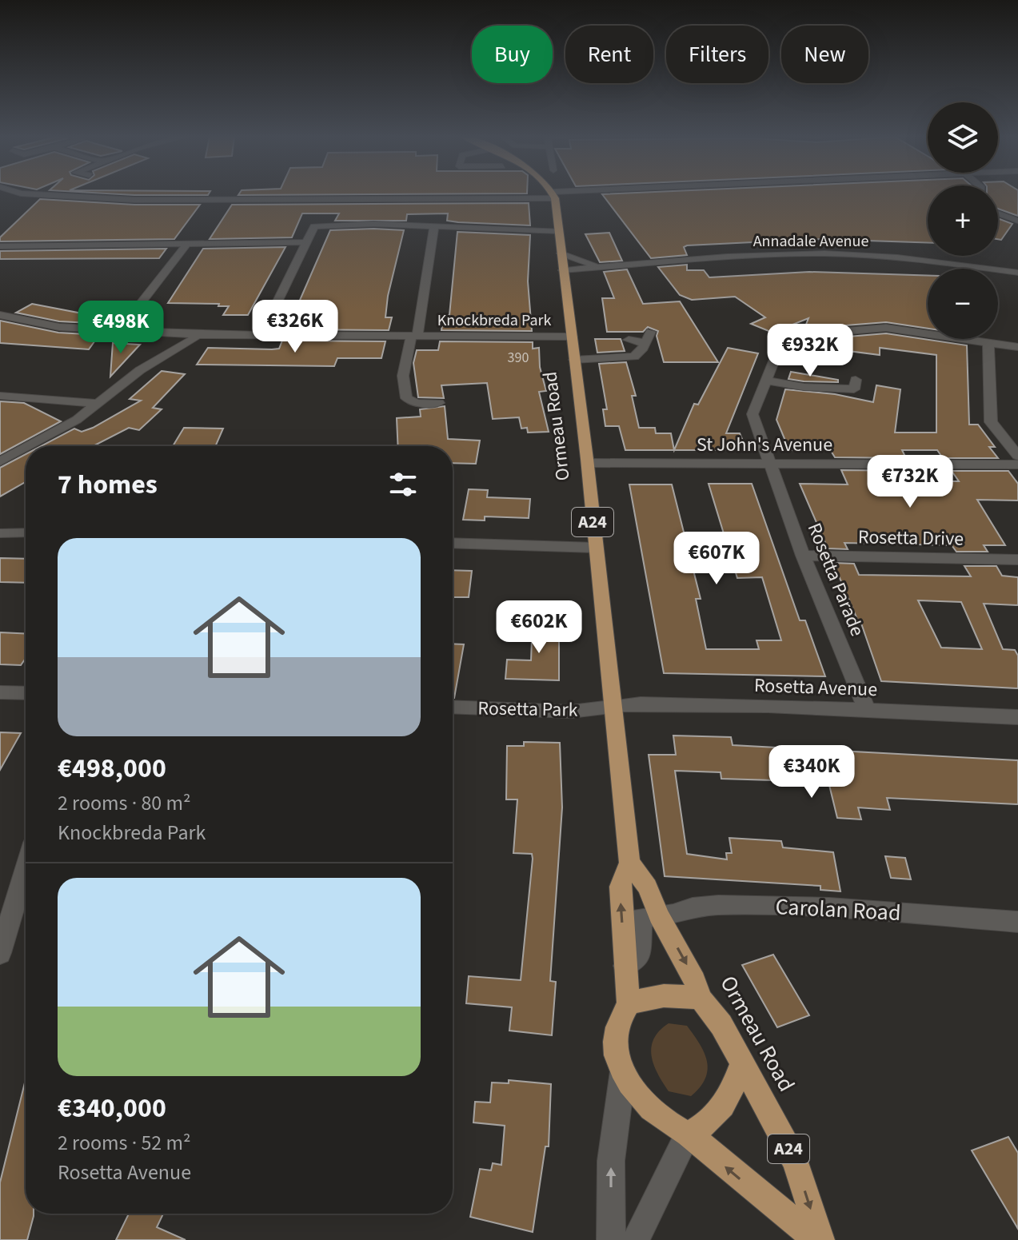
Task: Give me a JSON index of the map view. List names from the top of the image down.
{
  "streets": {
    "main road": ["Ormeau Road", "A24"],
    "street": [
      "Annadale Avenue",
      "Knockbreda Park",
      "St John's Avenue",
      "Rosetta Drive",
      "Rosetta Parade",
      "Rosetta Avenue",
      "Rosetta Park",
      "Carolan Road"
    ]
  },
  "crossings": [
    ["Annadale Avenue", "Ormeau Road"],
    ["Knockbreda Park", "Ormeau Road"],
    ["Ormeau Road", "St John's Avenue"],
    ["Ormeau Road", "Rosetta Avenue"],
    ["Ormeau Road", "Rosetta Park"],
    ["Ormeau Road", "Carolan Road"],
    ["St John's Avenue", "Rosetta Parade"],
    ["Rosetta Drive", "Rosetta Parade"],
    ["Rosetta Parade", "Rosetta Avenue"],
    ["Rosetta Avenue", "Rosetta Park"]
  ],
  "house_numbers": ["390"],
  "page": {
    "chip": [
      "Buy",
      "Rent",
      "Filters",
      "New"
    ],
    "map_buttons": ["+", "−"],
    "price": [
      "€326K",
      "€498K",
      "€932K",
      "€732K",
      "€607K",
      "€602K",
      "€340K"
    ],
    "heading": "7 homes",
    "list": [
      {
        "name": "€498,000",
        "note": "2 rooms · 80 m² · Knockbreda Park"
      },
      {
        "name": "€340,000",
        "note": "2 rooms · 52 m² · Rosetta Avenue"
      }
    ]
  }
}
